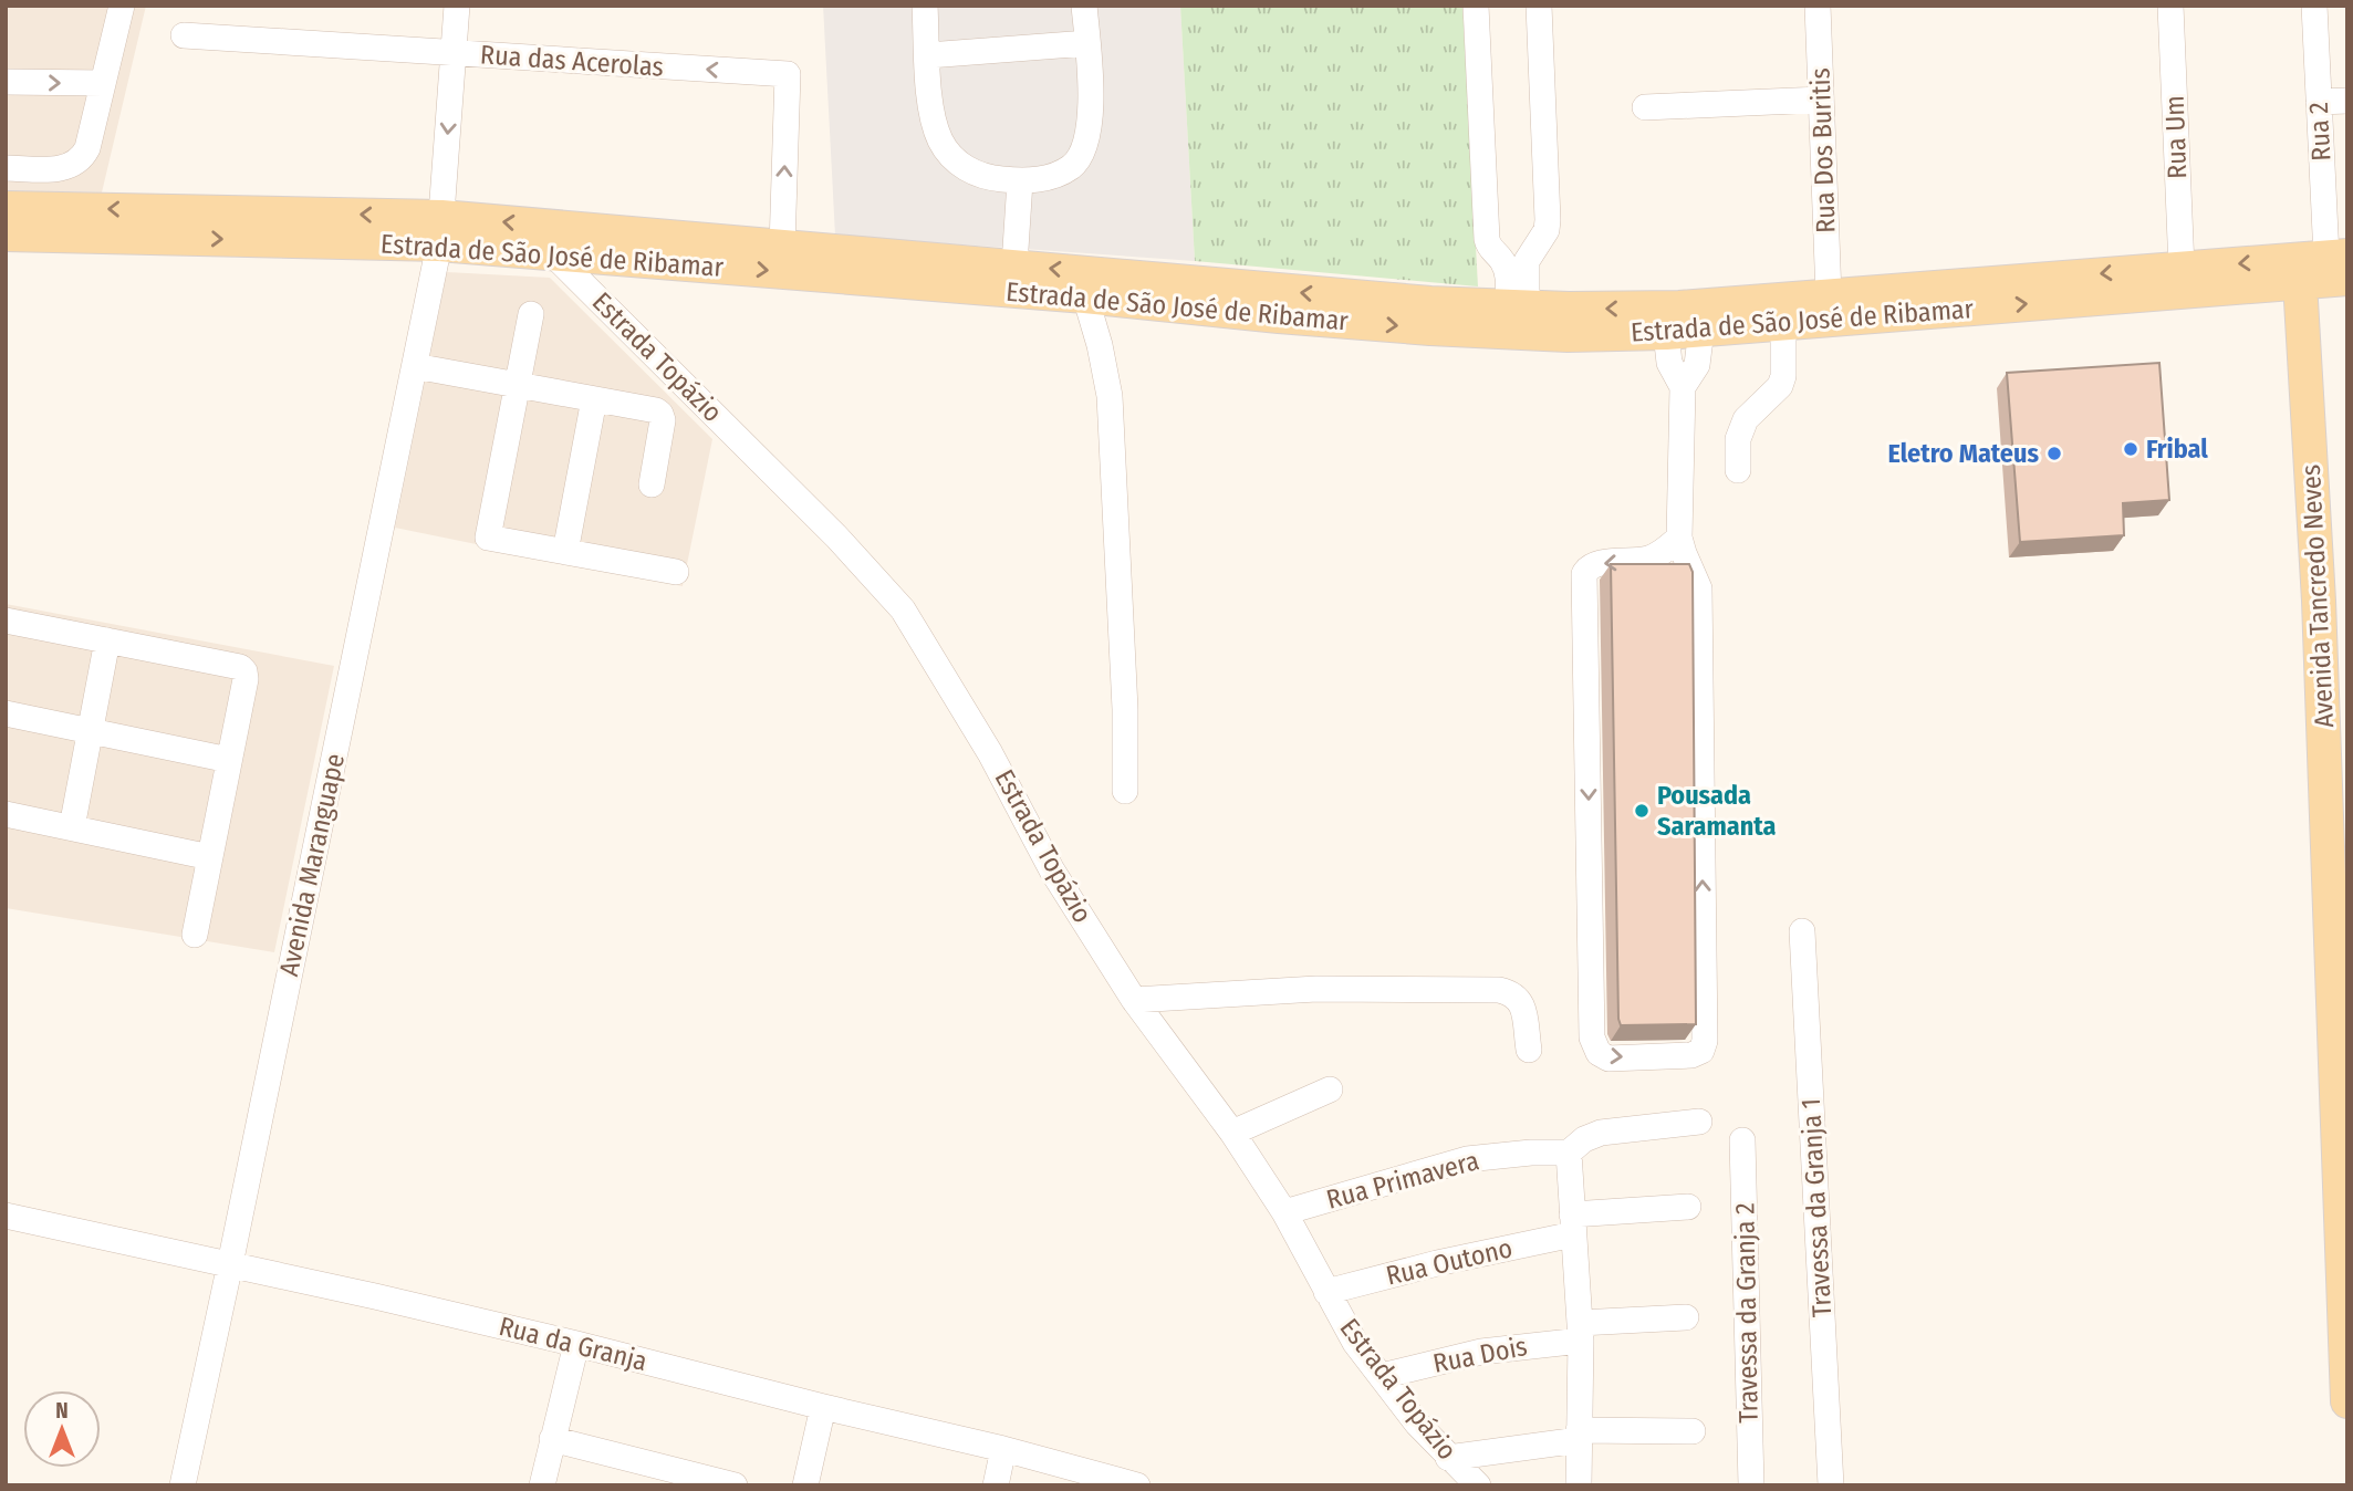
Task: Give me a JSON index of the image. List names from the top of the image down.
{
  "streets": {
    "main road": ["Estrada de São José de Ribamar", "Avenida Tancredo Neves"],
    "street": [
      "Rua das Acerolas",
      "Rua 2",
      "Rua Um",
      "Rua Dos Buritis",
      "Estrada Topázio",
      "Avenida Maranguape",
      "Rua Primavera",
      "Travessa da Granja 1",
      "Rua Outono",
      "Travessa da Granja 2",
      "Rua da Granja",
      "Rua Dois"
    ]
  },
  "crossings": [
    ["Rua das Acerolas", "Estrada de São José de Ribamar"],
    ["Rua das Acerolas", "Avenida Maranguape"],
    ["Rua 2", "Estrada de São José de Ribamar"],
    ["Rua Um", "Estrada de São José de Ribamar"],
    ["Rua Dos Buritis", "Estrada de São José de Ribamar"],
    ["Estrada de São José de Ribamar", "Estrada Topázio"],
    ["Estrada de São José de Ribamar", "Avenida Tancredo Neves"],
    ["Estrada de São José de Ribamar", "Avenida Maranguape"],
    ["Estrada Topázio", "Rua Primavera"],
    ["Estrada Topázio", "Rua Outono"],
    ["Estrada Topázio", "Rua Dois"],
    ["Avenida Maranguape", "Rua da Granja"]
  ],
  "places": ["Fribal", "Eletro Mateus", "Pousada Saramanta"],
  "north": "top"
}
